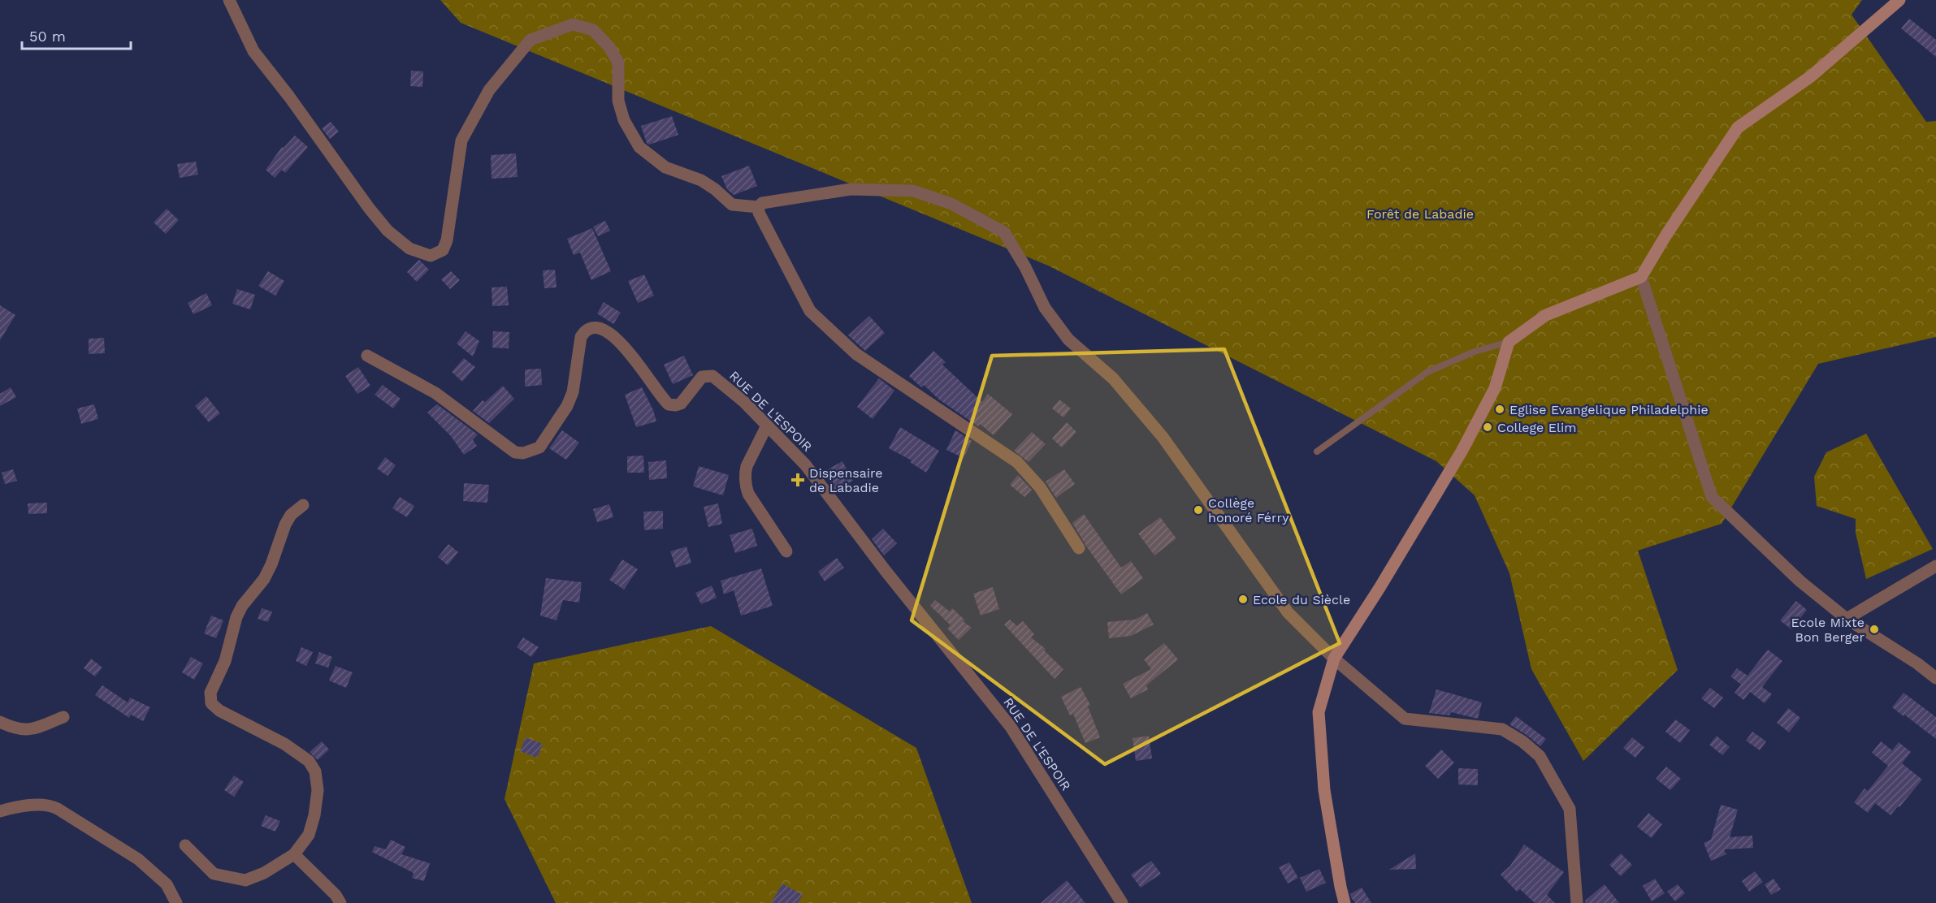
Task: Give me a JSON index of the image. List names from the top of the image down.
{
  "streets": {
    "street": ["RUE DE L'ESPOIR"]
  },
  "parks": ["Forêt de Labadie"],
  "places": {
    "other": [
      "Eglise Evangelique Philadelphie",
      "College Elim",
      "Collège honoré Férry",
      "Ecole du Siècle",
      "Ecole Mixte Bon Berger"
    ],
    "health": ["Dispensaire de Labadie"]
  },
  "scale_bar": "50 m"
}
